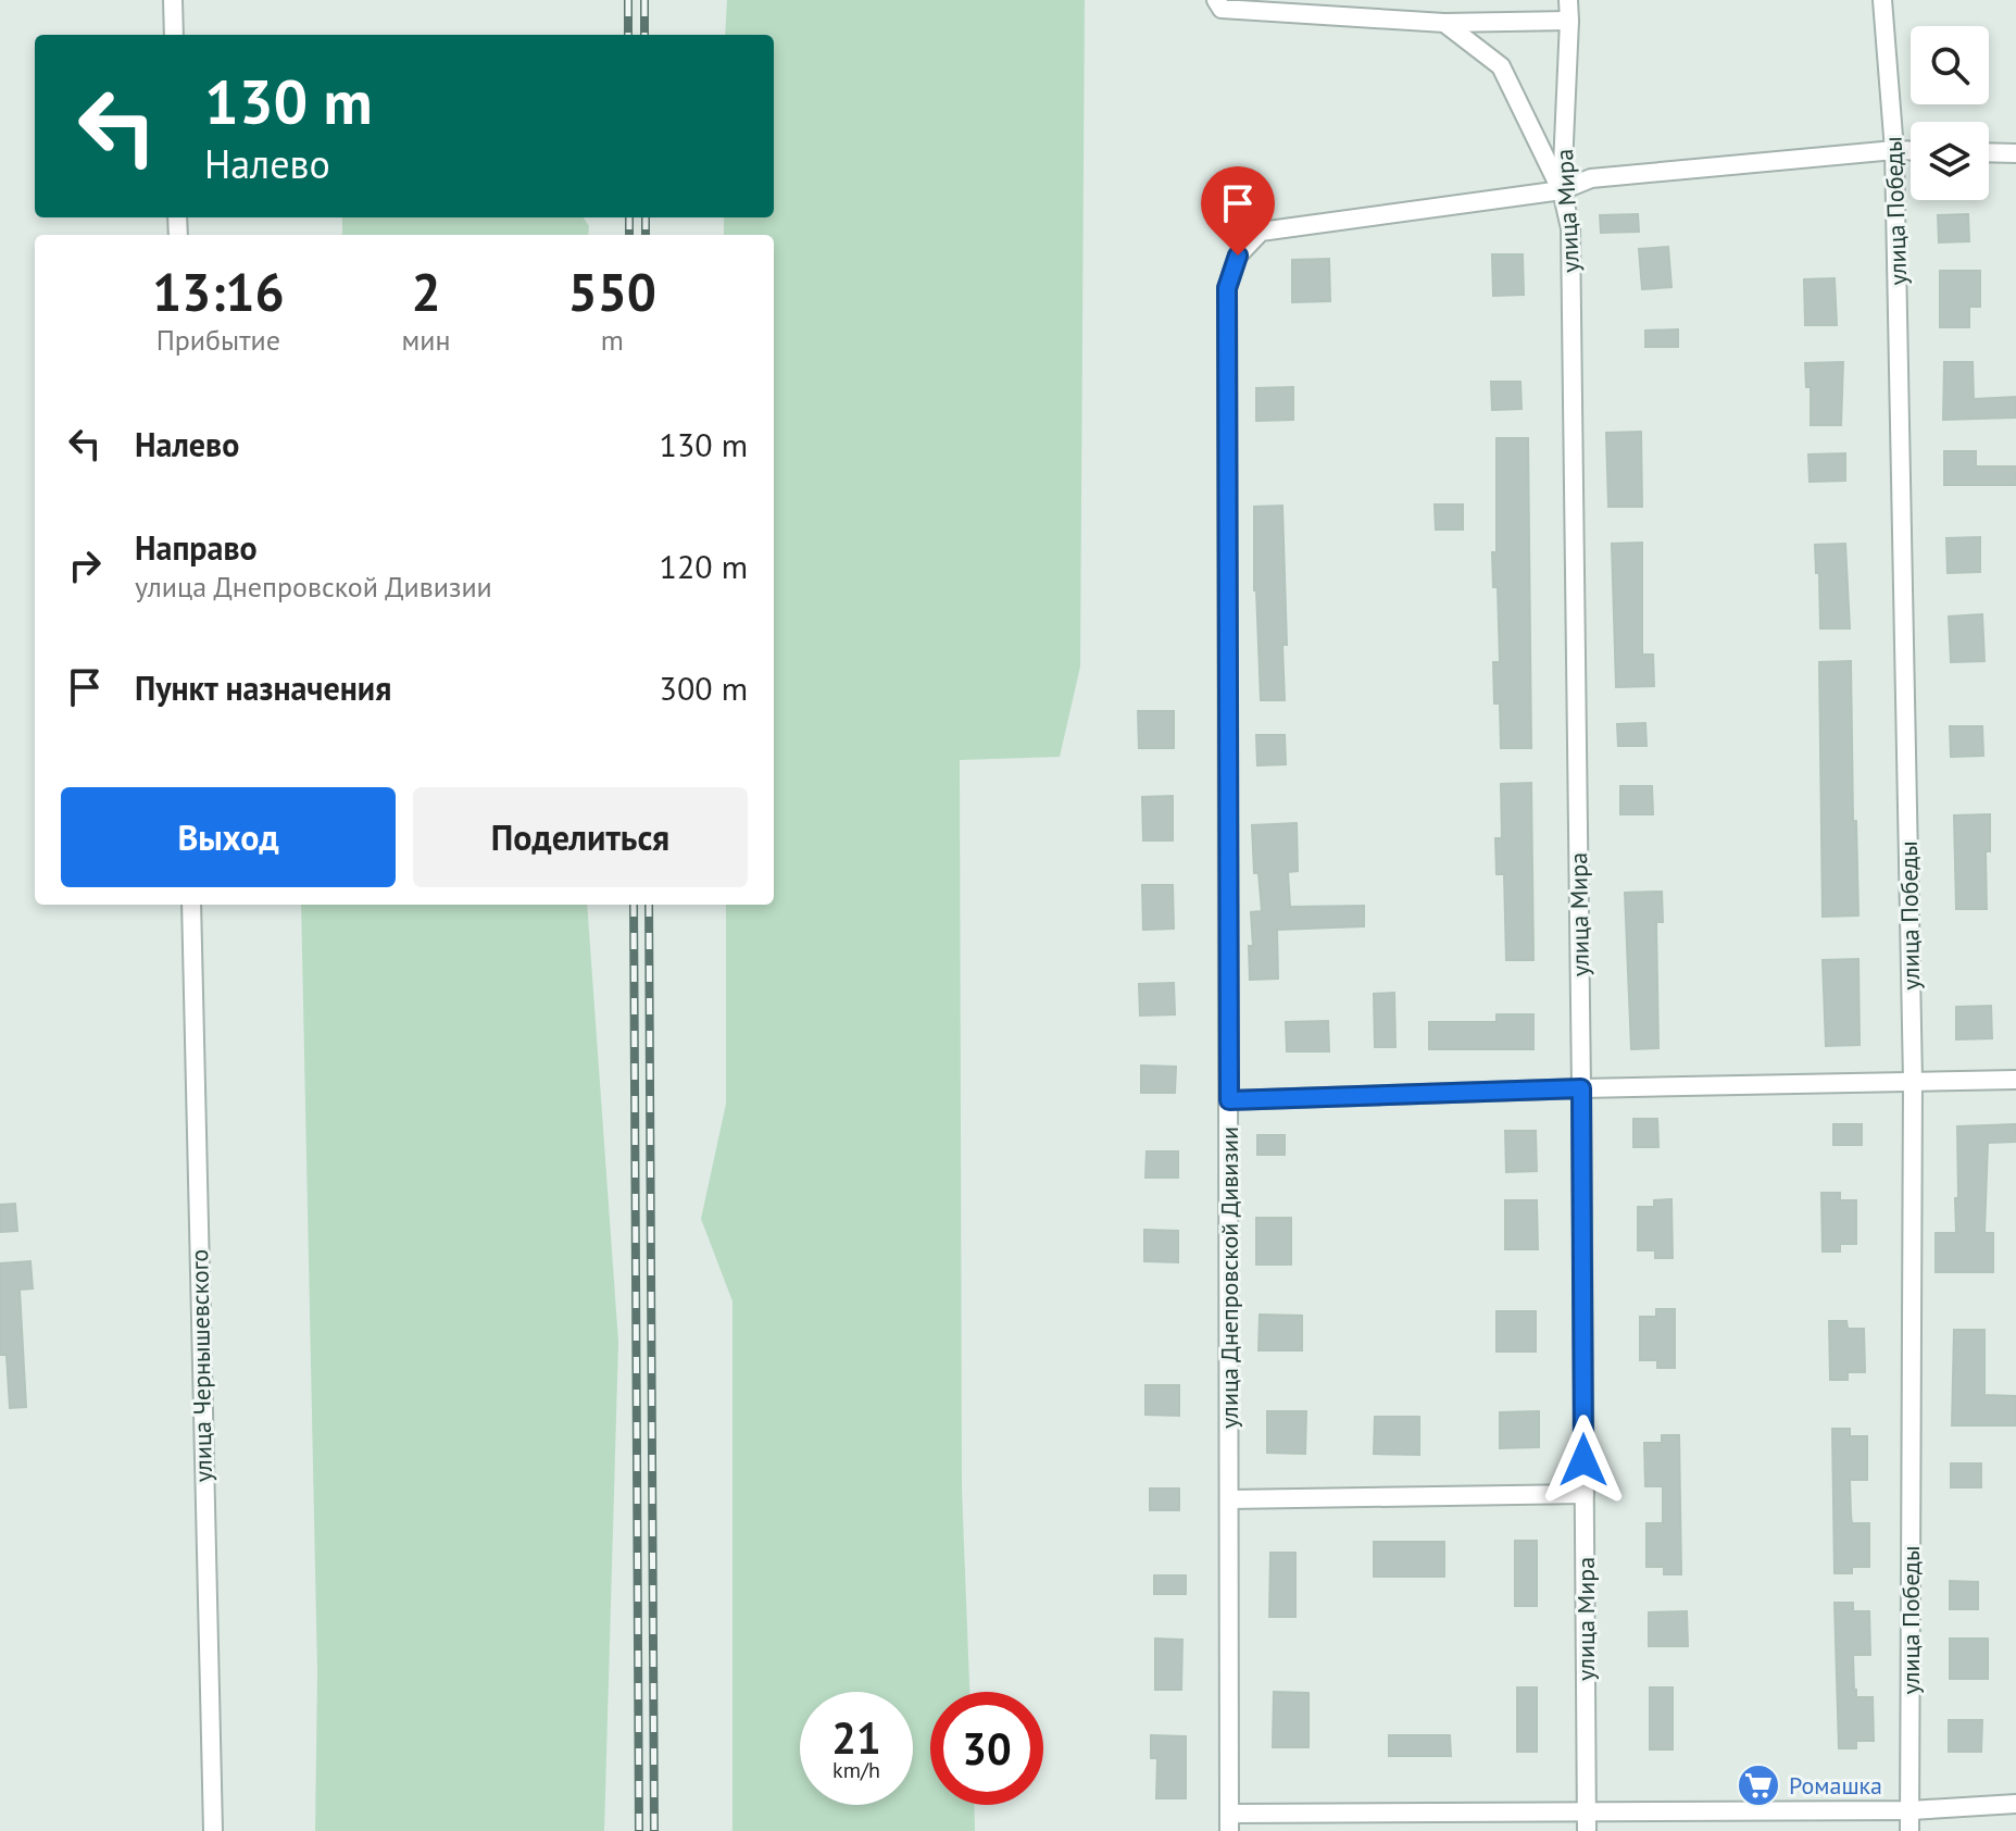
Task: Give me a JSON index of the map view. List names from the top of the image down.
{
  "streets": {
    "street": [
      "улица Мира",
      "улица Победы",
      "улица Днепровской Дивизии",
      "улица Чернышевского"
    ]
  },
  "crossings": [
    ["улица Мира", "улица Днепровской Дивизии"]
  ],
  "places": {
    "supermarket": ["Ромашка"]
  },
  "page": {
    "turn": ["130 m", "Налево"],
    "eta": [
      "13:16",
      "Прибытие",
      "2",
      "мин",
      "550",
      "m"
    ],
    "list": [
      {
        "name": "Налево",
        "value": "130 m"
      },
      {
        "name": "Направо",
        "note": "улица Днепровской Дивизии",
        "value": "120 m"
      },
      {
        "name": "Пункт назначения",
        "value": "300 m"
      }
    ],
    "buttons": ["Выход", "Поделиться"],
    "speed": "21 km/h",
    "limit": "30"
  }
}
